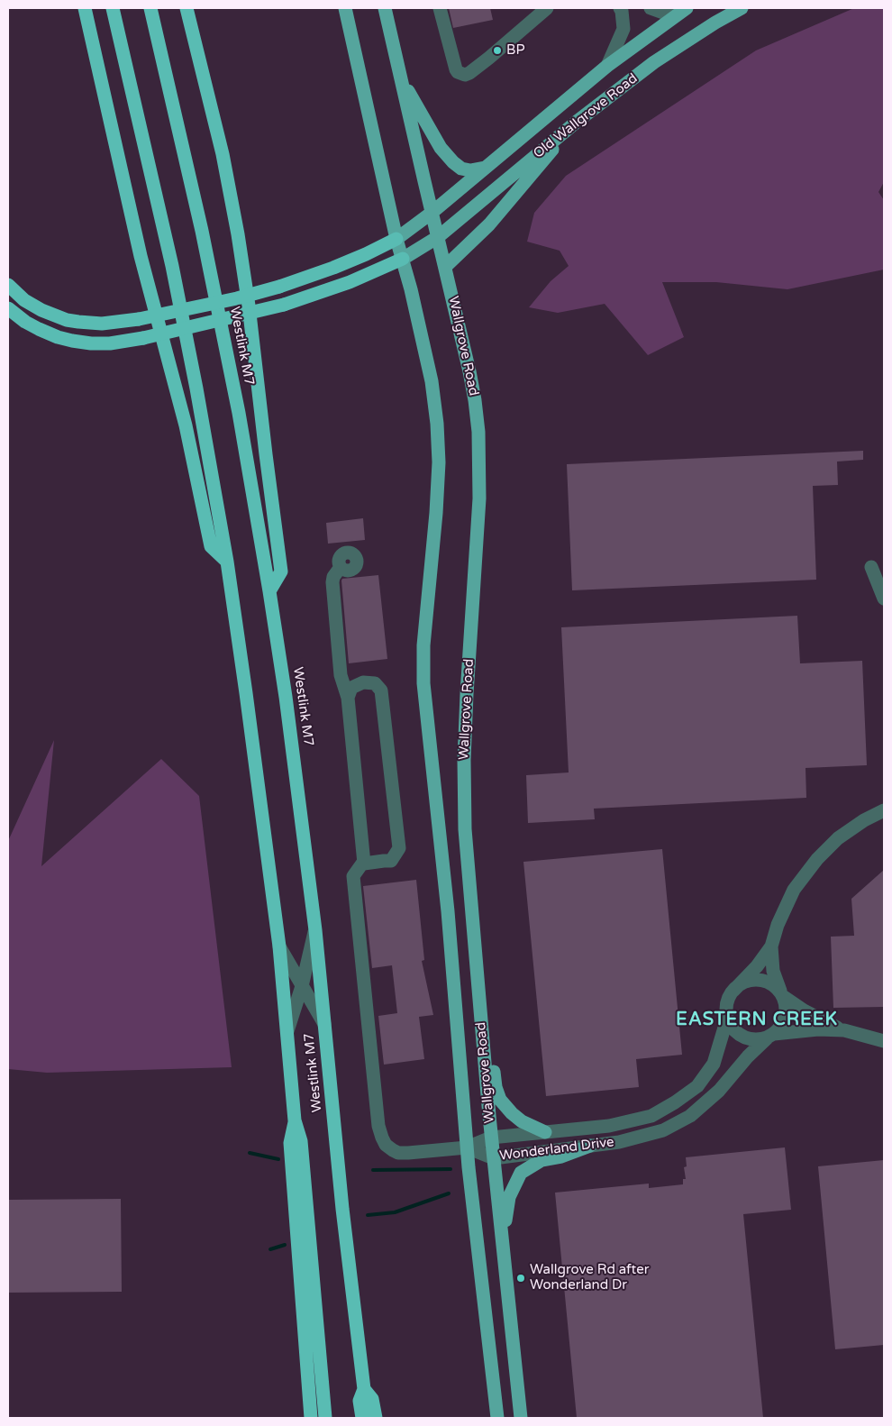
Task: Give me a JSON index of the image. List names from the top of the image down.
{
  "streets": {
    "highway": ["Westlink M7"],
    "main road": ["Old Wallgrove Road", "Wallgrove Road"],
    "street": ["Wonderland Drive"]
  },
  "crossings": [
    ["Old Wallgrove Road", "Wallgrove Road"],
    ["Wallgrove Road", "Wonderland Drive"]
  ],
  "districts": ["EASTERN CREEK"],
  "places": ["BP", "Wallgrove Rd after Wonderland Dr"]
}
